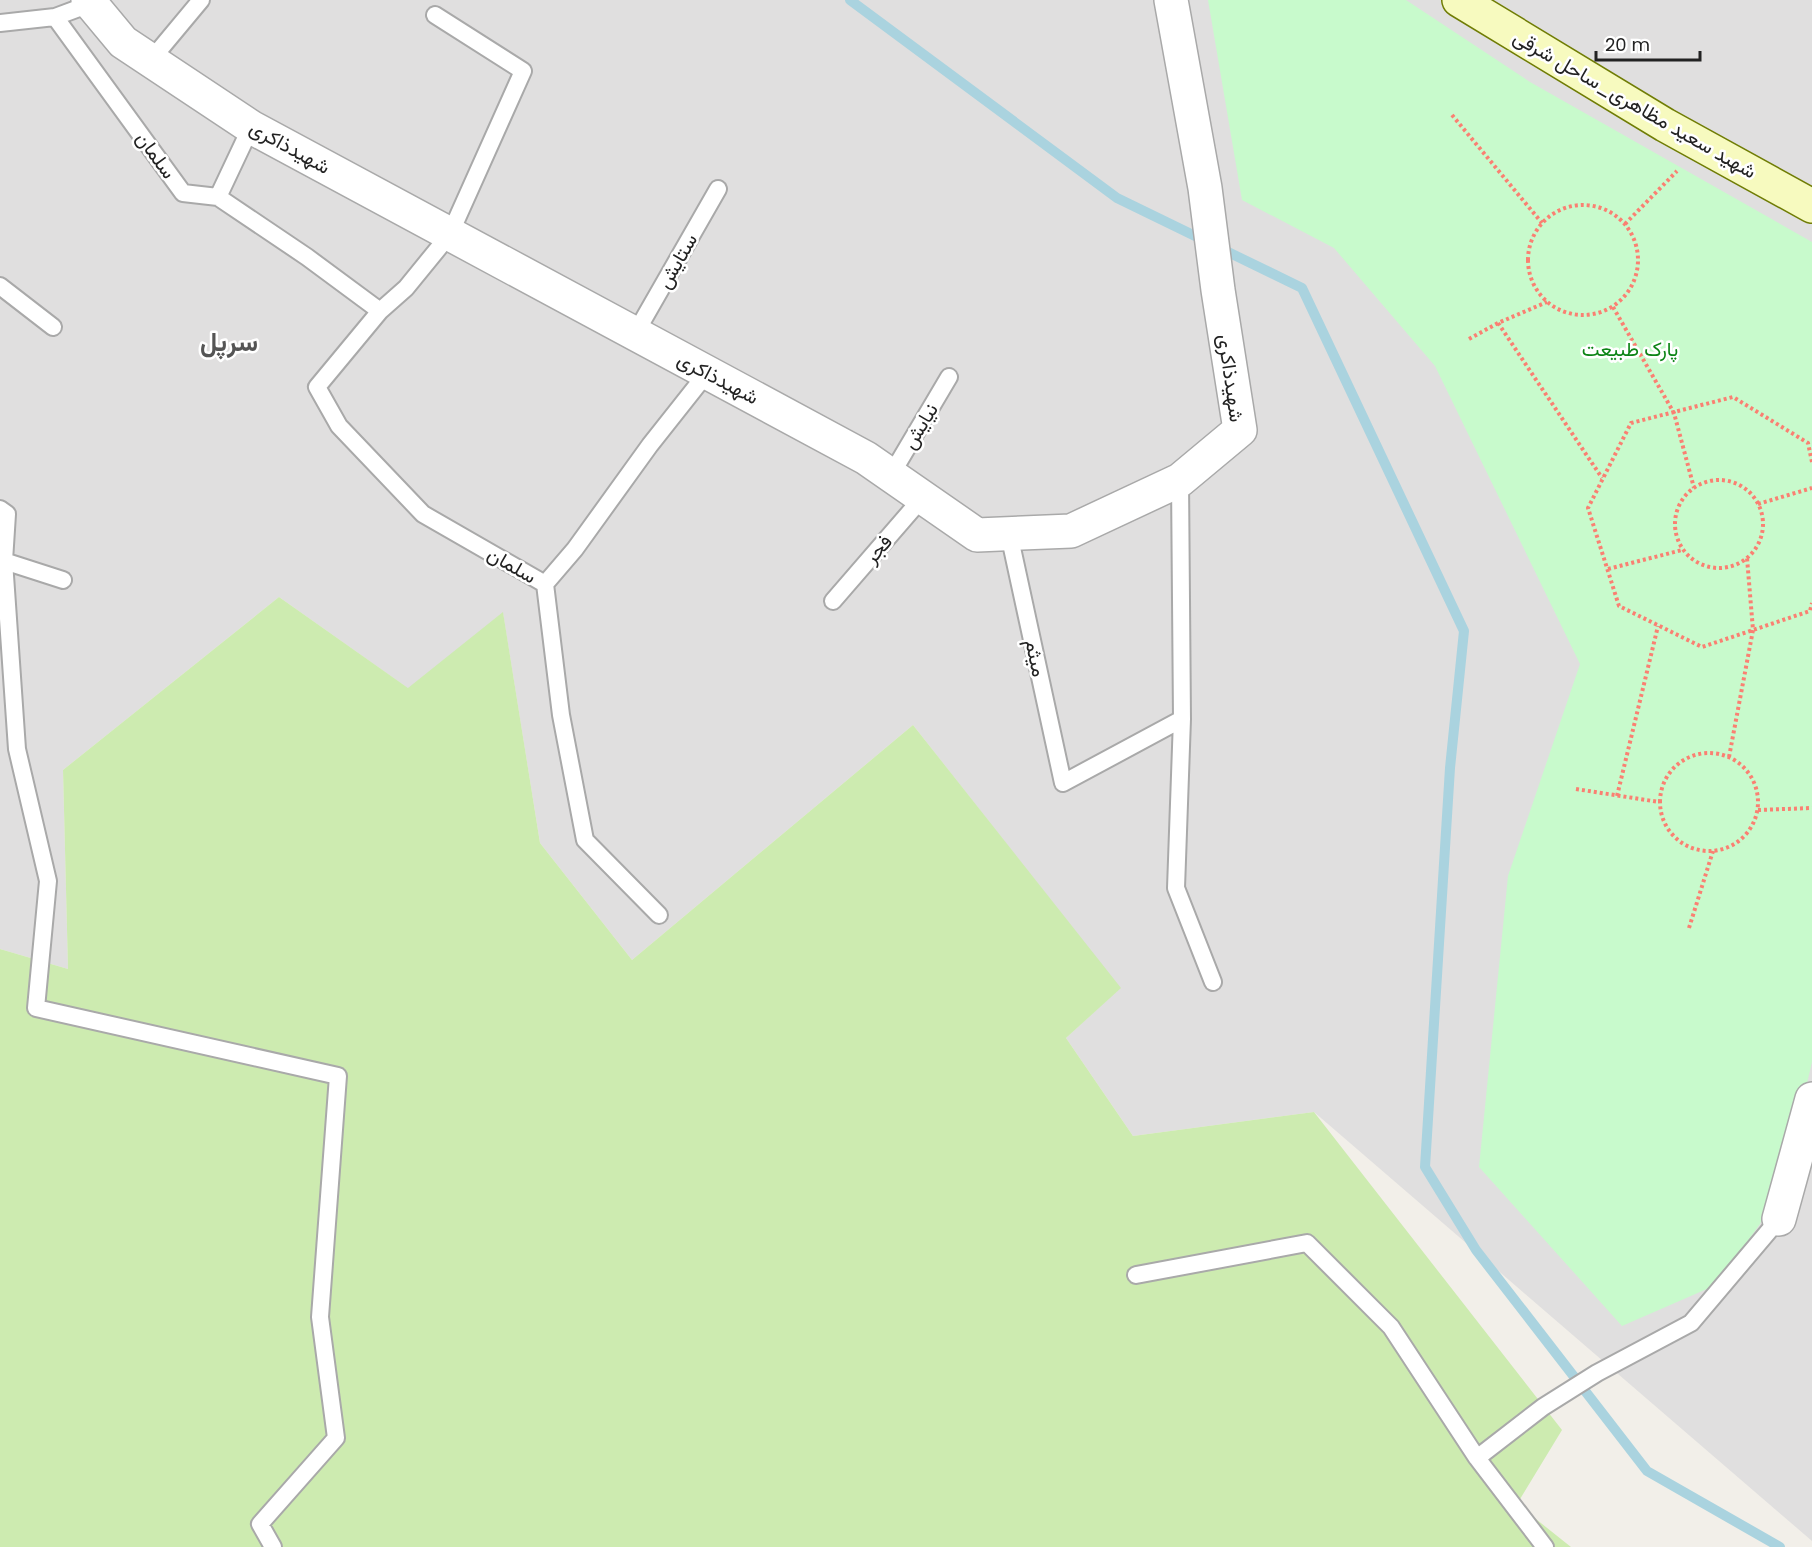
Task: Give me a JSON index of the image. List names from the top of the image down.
{
  "streets": {
    "street": ["شهید سعید مظاهری_ساحل شرقی", "شهیدذاکری"],
    "lane": [
      "سلمان",
      "ستایش",
      "نیایش",
      "فجر",
      "میثم"
    ]
  },
  "crossings": [
    ["شهیدذاکری", "سلمان"],
    ["شهیدذاکری", "ستایش"],
    ["شهیدذاکری", "نیایش"],
    ["شهیدذاکری", "فجر"],
    ["شهیدذاکری", "میثم"]
  ],
  "districts": ["سرپل"],
  "parks": ["پارک طبیعت"],
  "scale_bar": "20 m"
}
